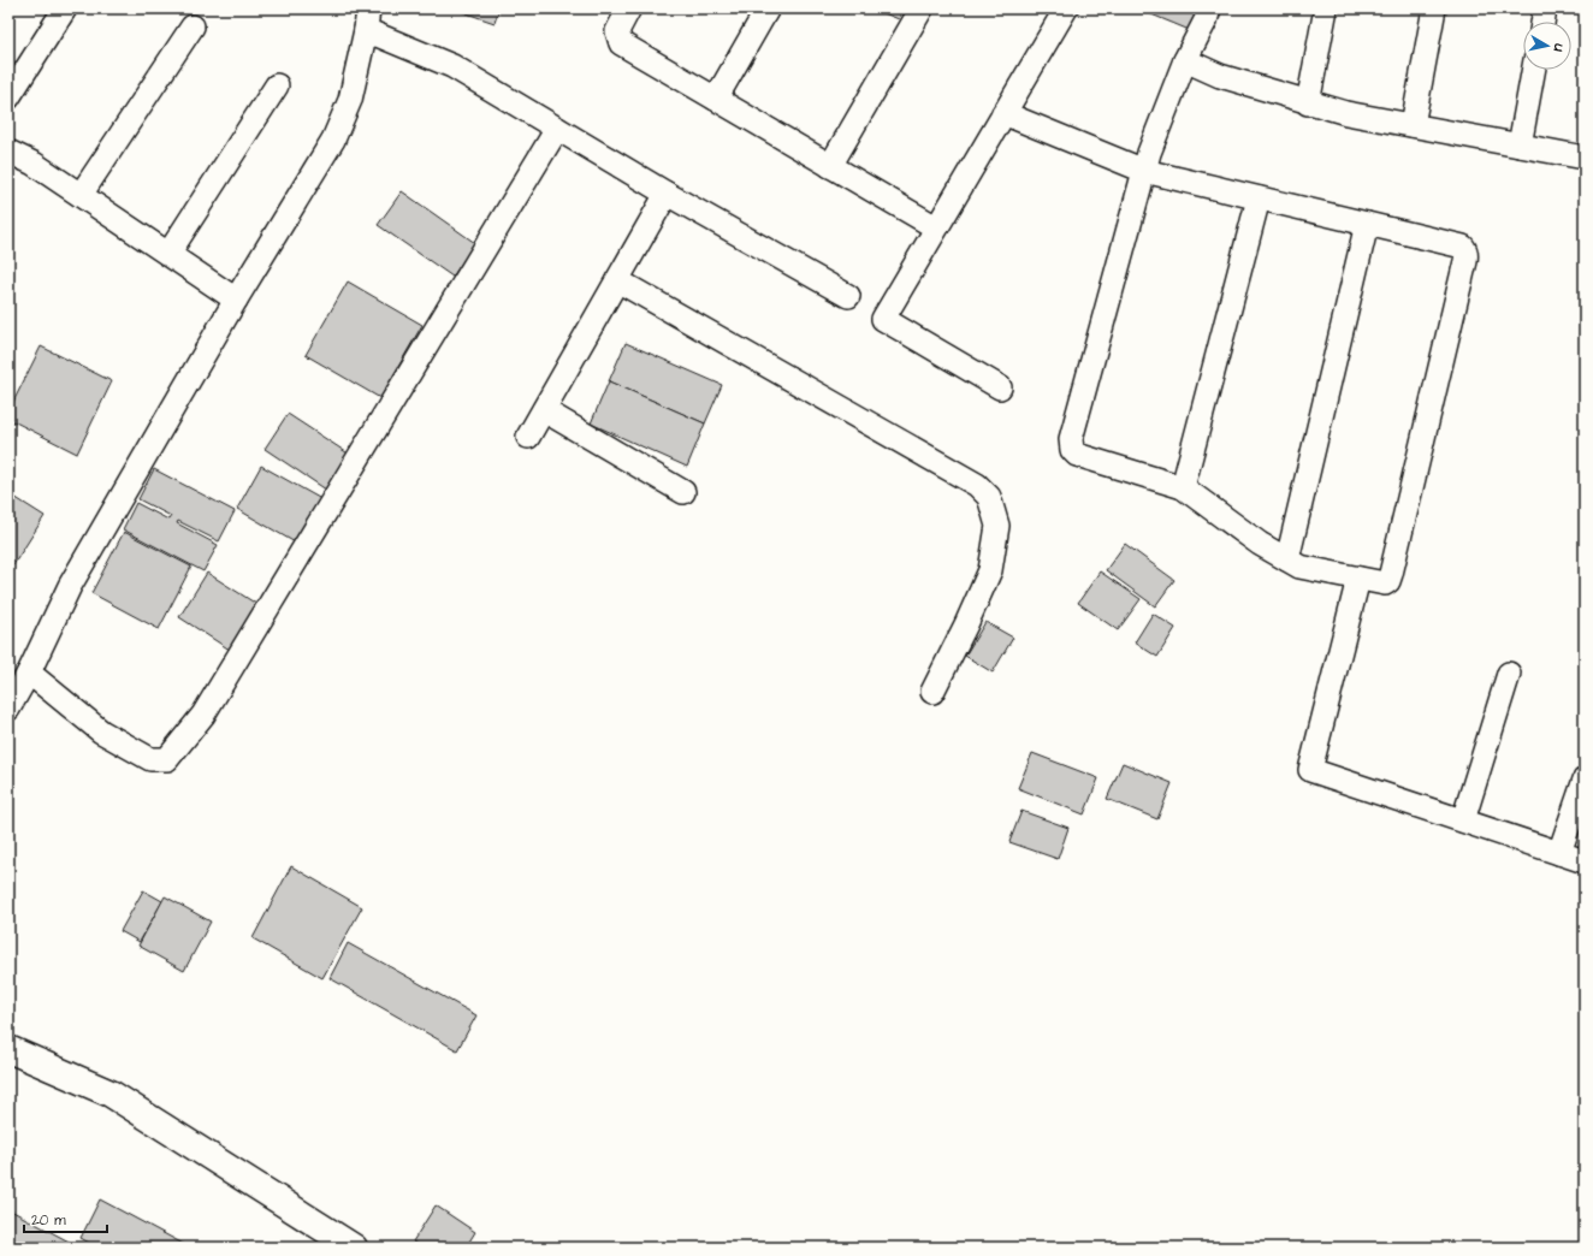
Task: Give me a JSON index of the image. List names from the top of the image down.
{
  "scale_bar": "20 m",
  "north": "right"
}
